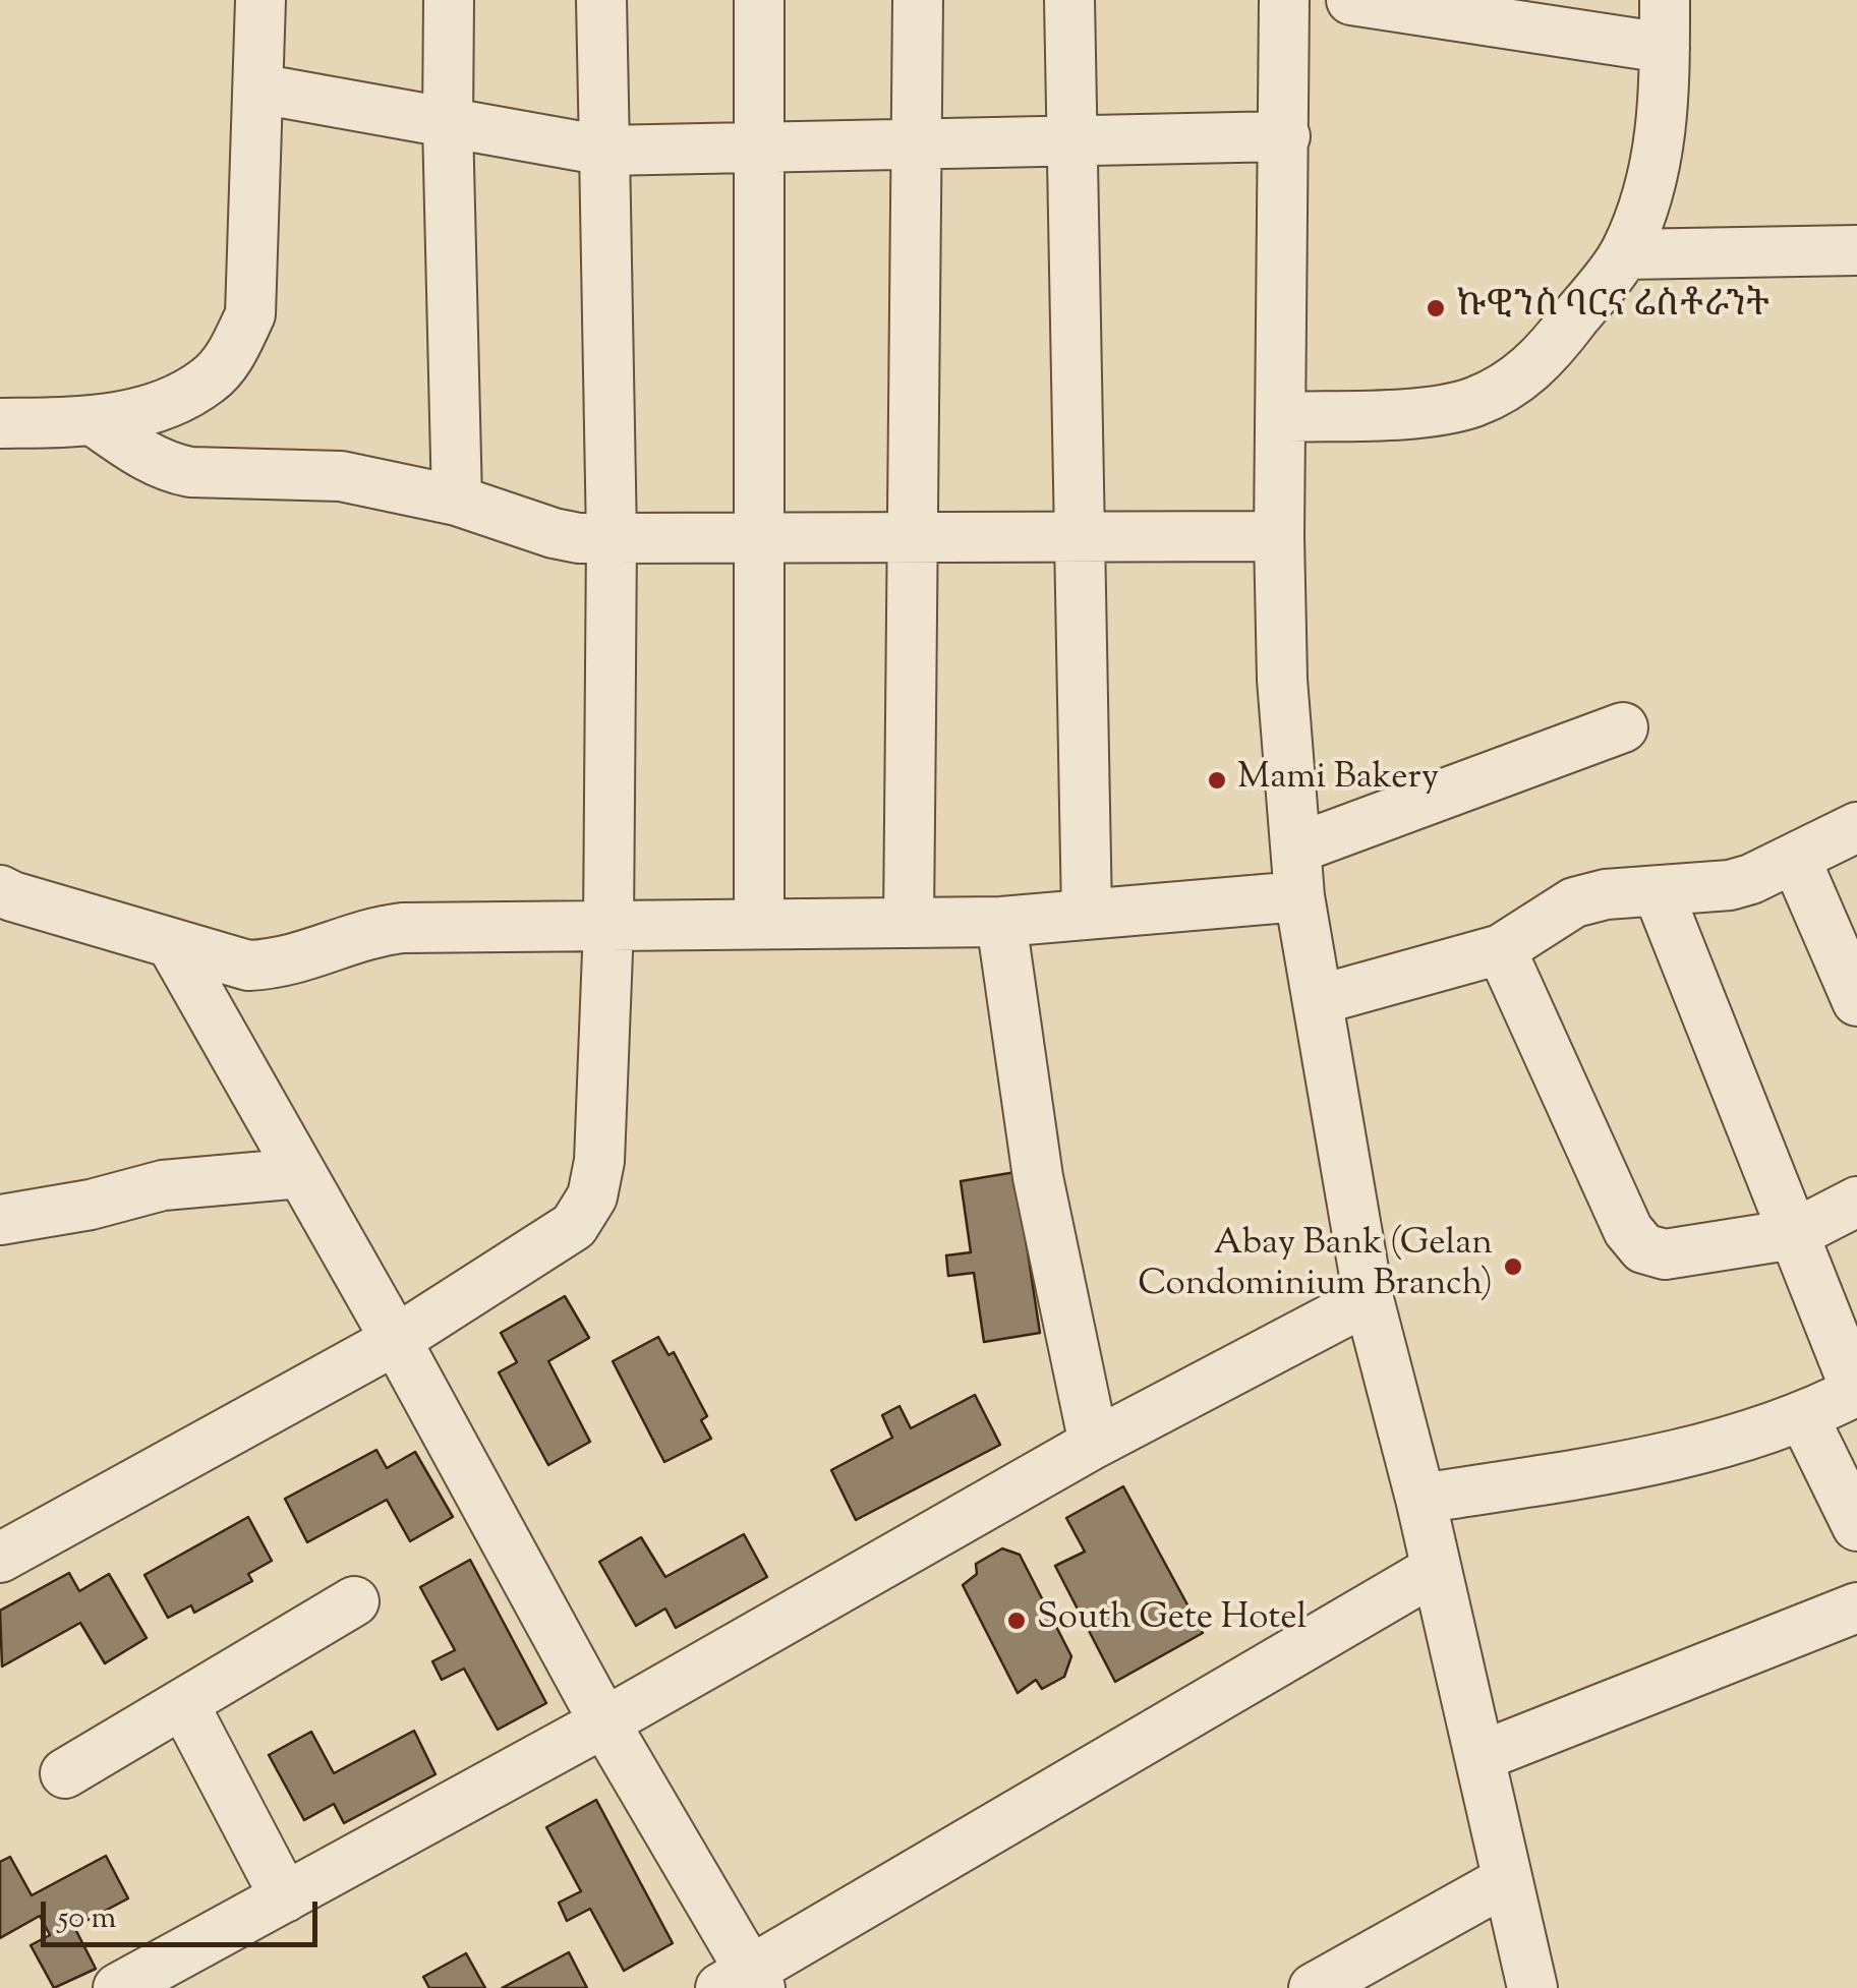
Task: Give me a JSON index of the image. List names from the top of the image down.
{
  "places": [
    "ኩዊንስ ባርና ሬስቶራንት",
    "Mami Bakery",
    "Abay Bank (Gelan Condominium Branch)",
    "South Gete Hotel"
  ],
  "scale_bar": "50 m"
}
